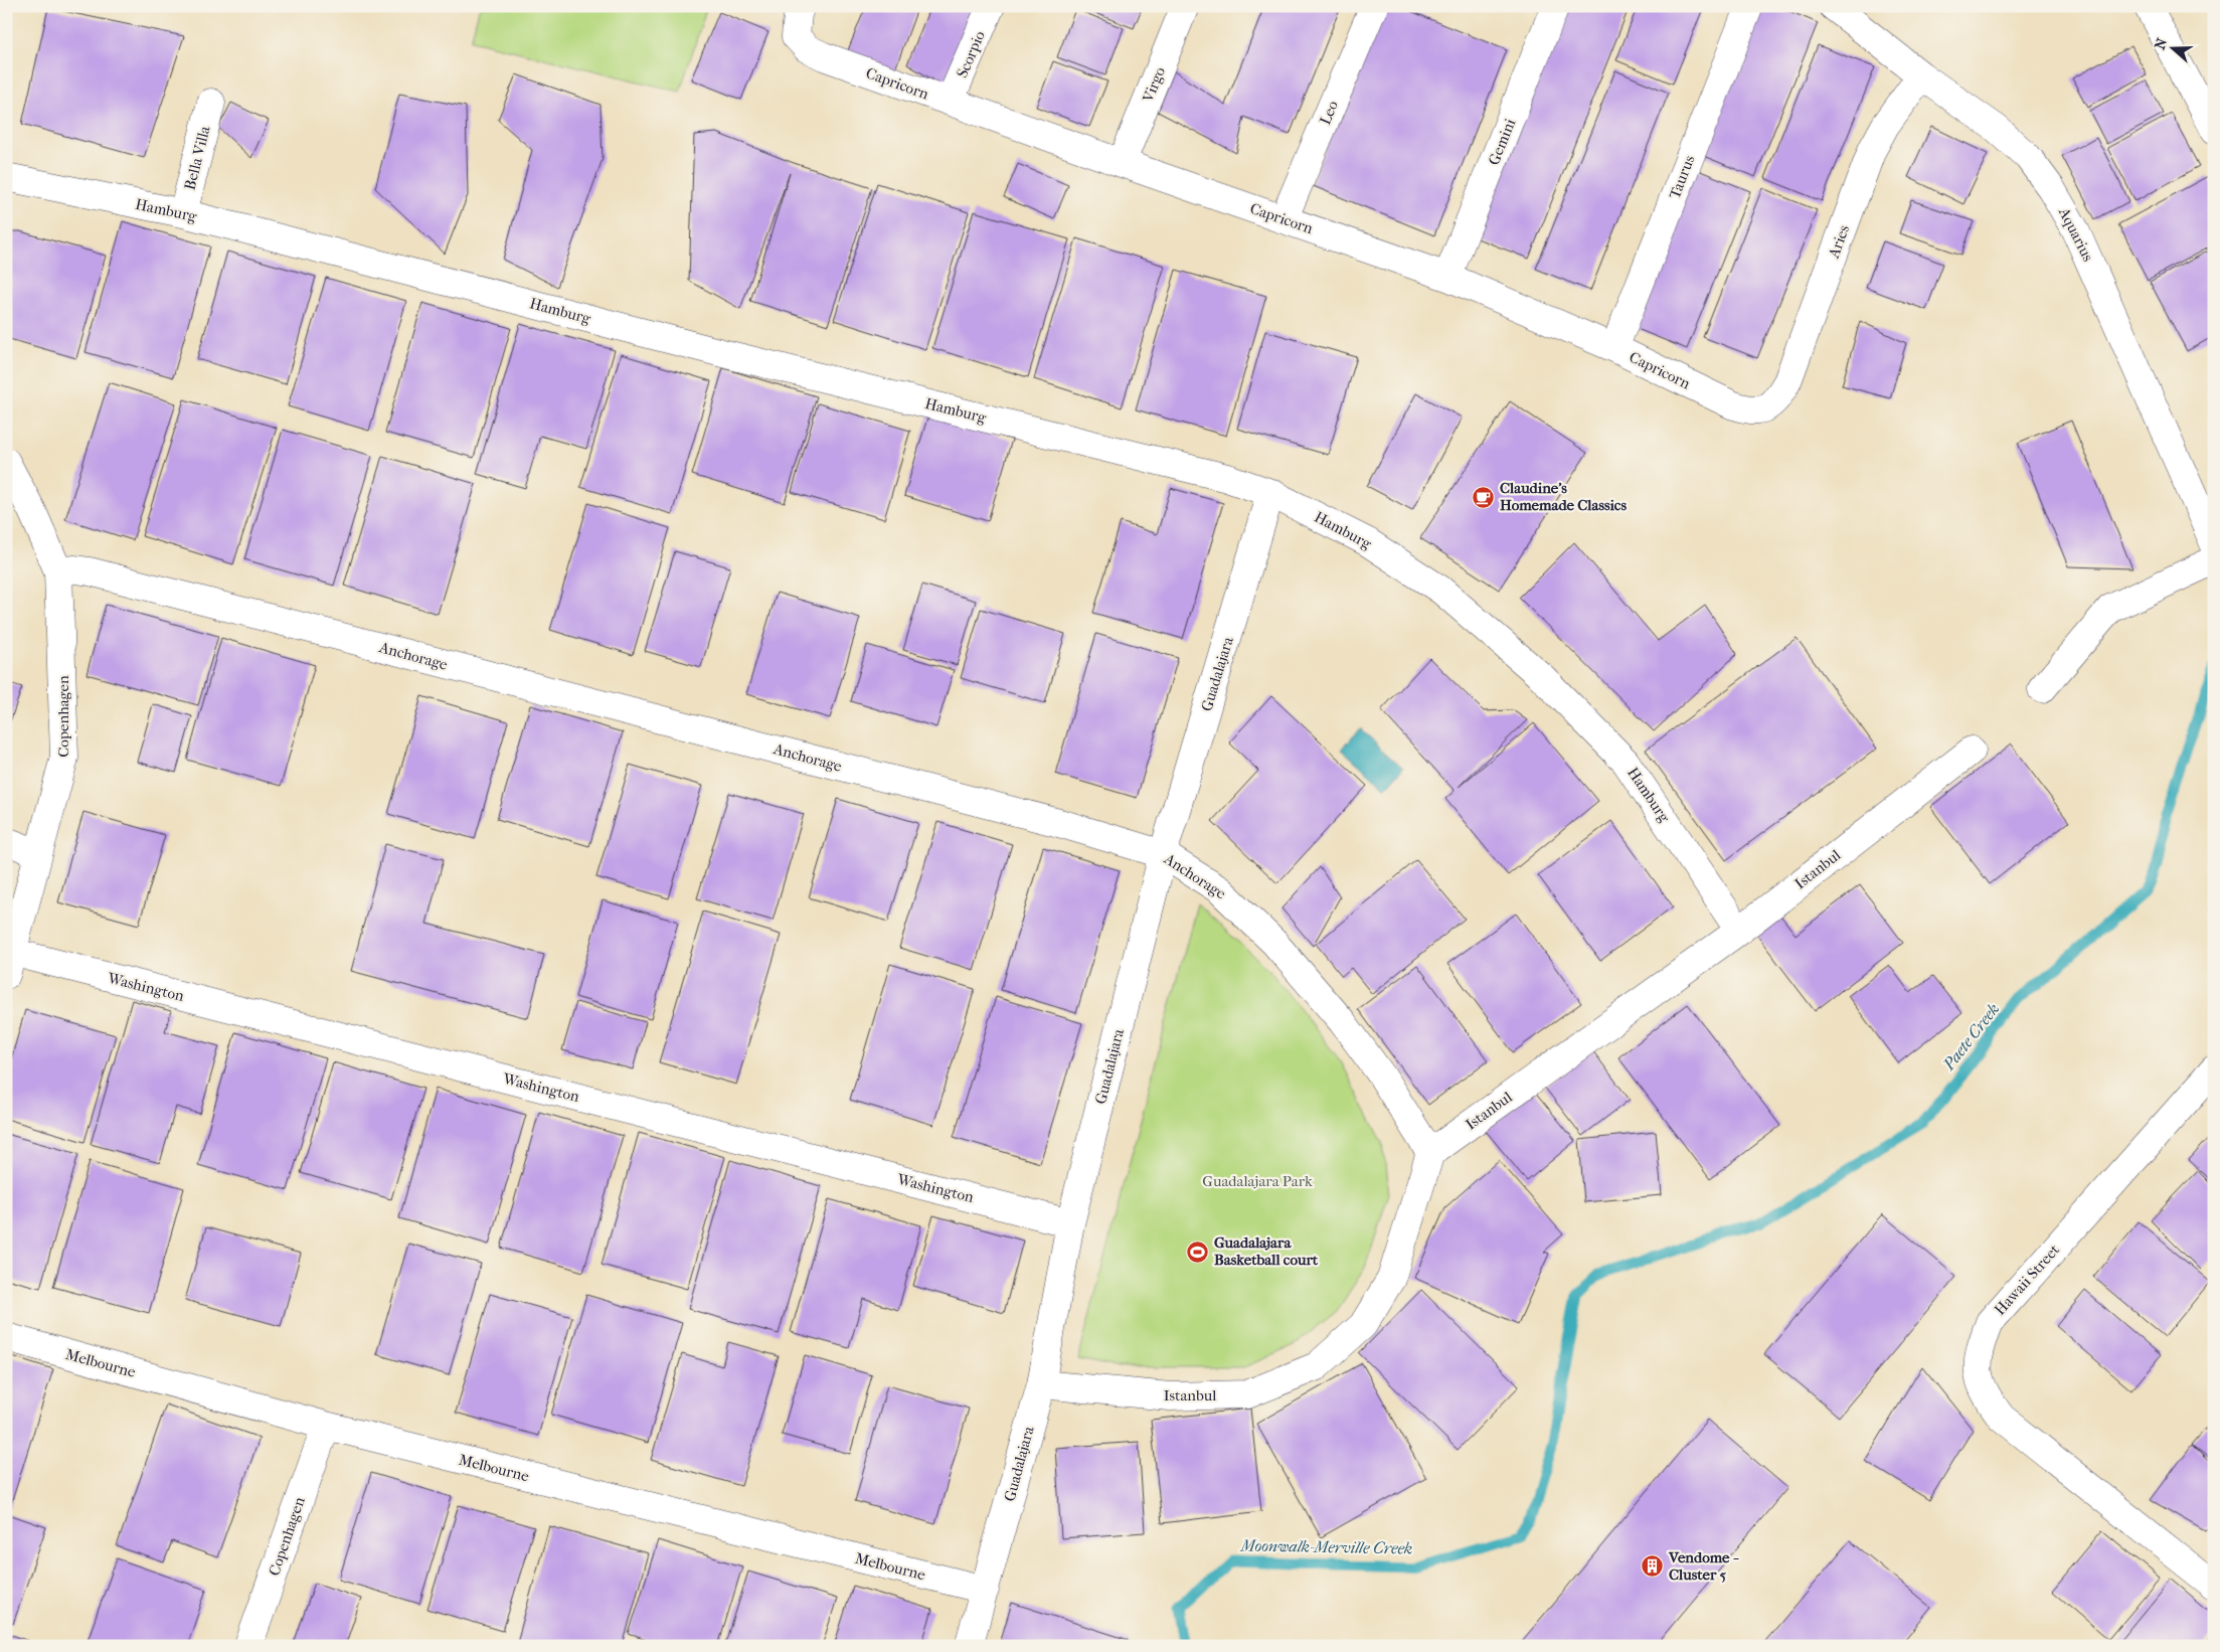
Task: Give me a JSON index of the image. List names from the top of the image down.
{
  "streets": {
    "street": [
      "Scorpio",
      "Capricorn",
      "Virgo",
      "Leo",
      "Gemini",
      "Bella Villa",
      "Taurus",
      "Hamburg",
      "Aquarius",
      "Aries",
      "Anchorage",
      "Guadalajara",
      "Copenhagen",
      "Istanbul",
      "Washington",
      "Hawaii Street",
      "Melbourne"
    ]
  },
  "crossings": [
    ["Scorpio", "Capricorn"],
    ["Capricorn", "Virgo"],
    ["Capricorn", "Leo"],
    ["Capricorn", "Gemini"],
    ["Capricorn", "Taurus"],
    ["Capricorn", "Aries"],
    ["Bella Villa", "Hamburg"],
    ["Hamburg", "Guadalajara"],
    ["Hamburg", "Istanbul"],
    ["Aquarius", "Aries"],
    ["Anchorage", "Guadalajara"],
    ["Anchorage", "Copenhagen"],
    ["Anchorage", "Istanbul"],
    ["Guadalajara", "Istanbul"],
    ["Guadalajara", "Washington"],
    ["Guadalajara", "Melbourne"],
    ["Copenhagen", "Washington"],
    ["Copenhagen", "Melbourne"]
  ],
  "water": ["Paete Creek", "Moonwalk-Merville Creek"],
  "parks": ["Guadalajara Park"],
  "places": {
    "cafe": ["Claudine's Homemade Classics"],
    "sports": ["Guadalajara Basketball court"],
    "building": ["Vendome - Cluster 5"]
  },
  "north": "left"
}
